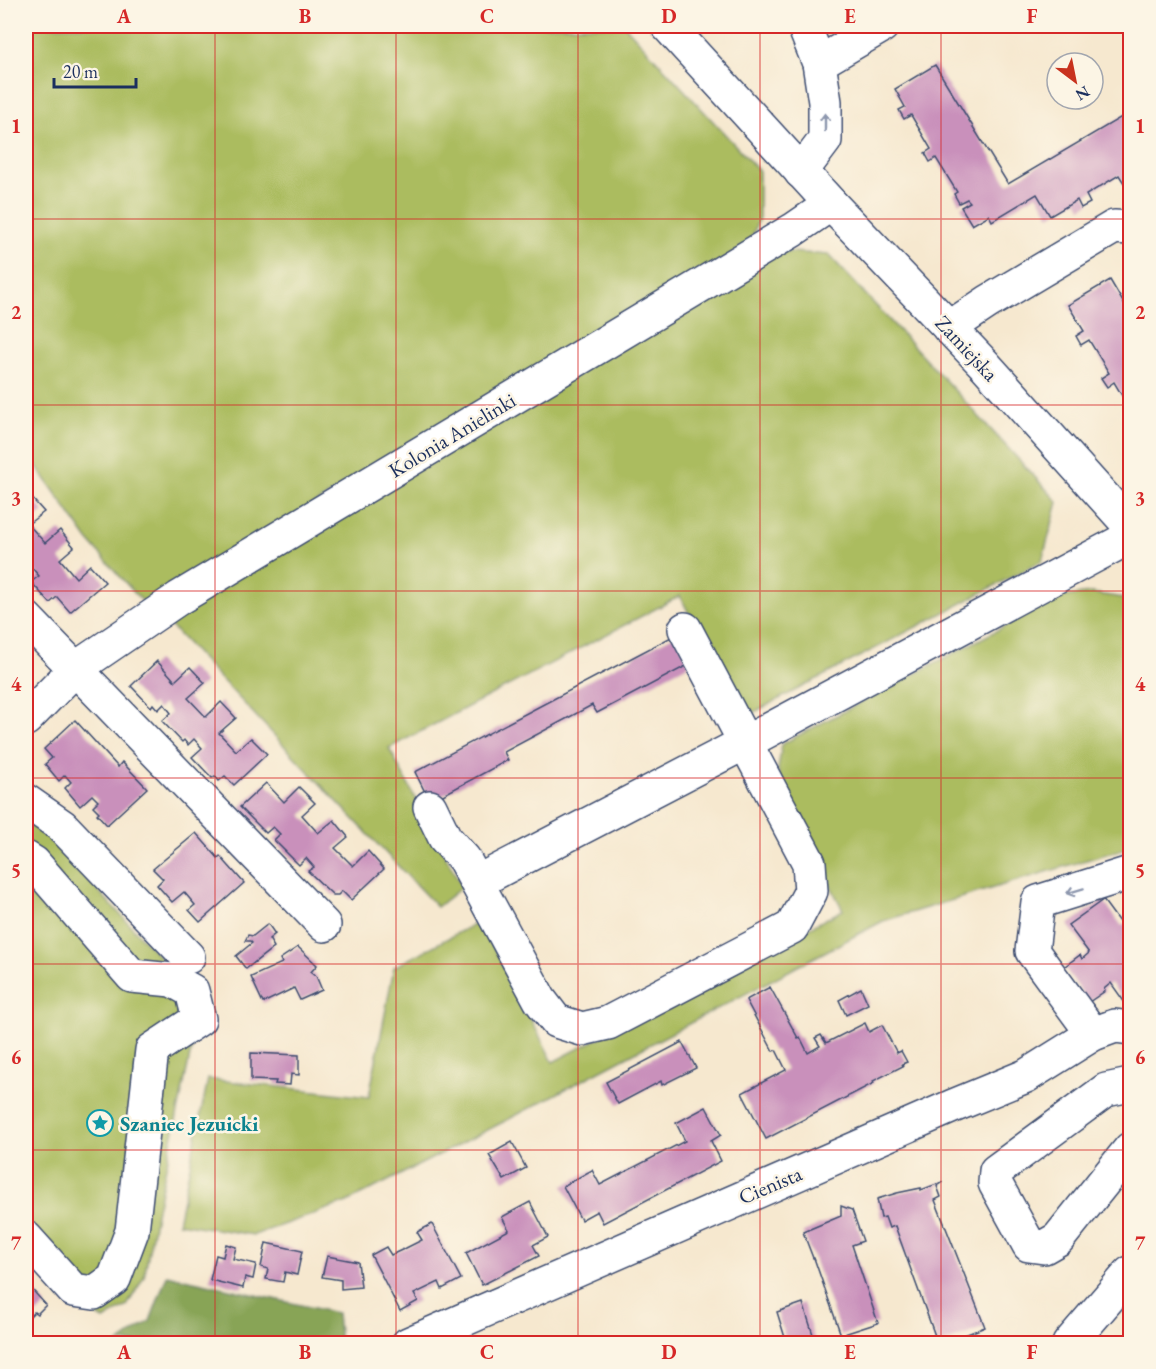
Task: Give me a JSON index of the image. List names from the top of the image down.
{
  "streets": {
    "street": ["Zamiejska", "Kolonia Anielinki", "Cienista"]
  },
  "crossings": [
    ["Zamiejska", "Kolonia Anielinki"]
  ],
  "places": {
    "place": ["Szaniec Jezuicki"]
  },
  "scale_bar": "20 m",
  "north": "bottom right",
  "grid": {
    "columns": [
      "A",
      "B",
      "C",
      "D",
      "E",
      "F"
    ],
    "rows": [
      "1",
      "2",
      "3",
      "4",
      "5",
      "6",
      "7"
    ]
  }
}
